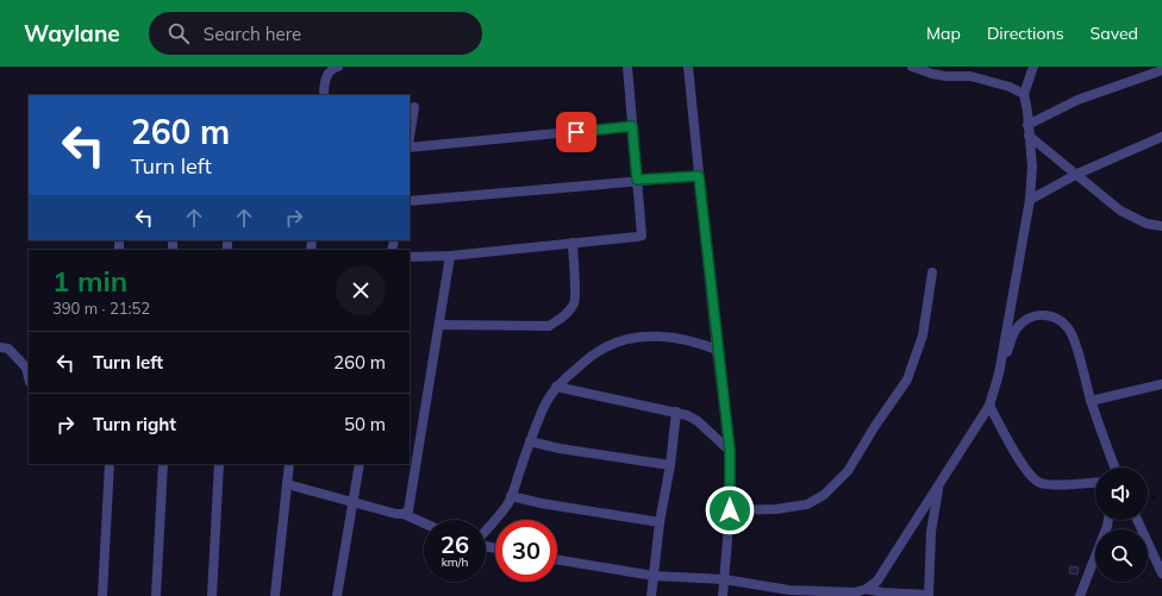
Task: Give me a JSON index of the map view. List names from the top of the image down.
{
  "page": {
    "header": "Waylane",
    "search": "Search here",
    "nav": ["Map", "Directions", "Saved"],
    "turn": ["260 m", "Turn left"],
    "heading": ["1 min", "390 m · 21:52"],
    "list": [
      {
        "name": "Turn left",
        "value": "260 m"
      },
      {
        "name": "Turn right",
        "value": "50 m"
      }
    ],
    "speed": "26 km/h",
    "limit": "30"
  }
}
